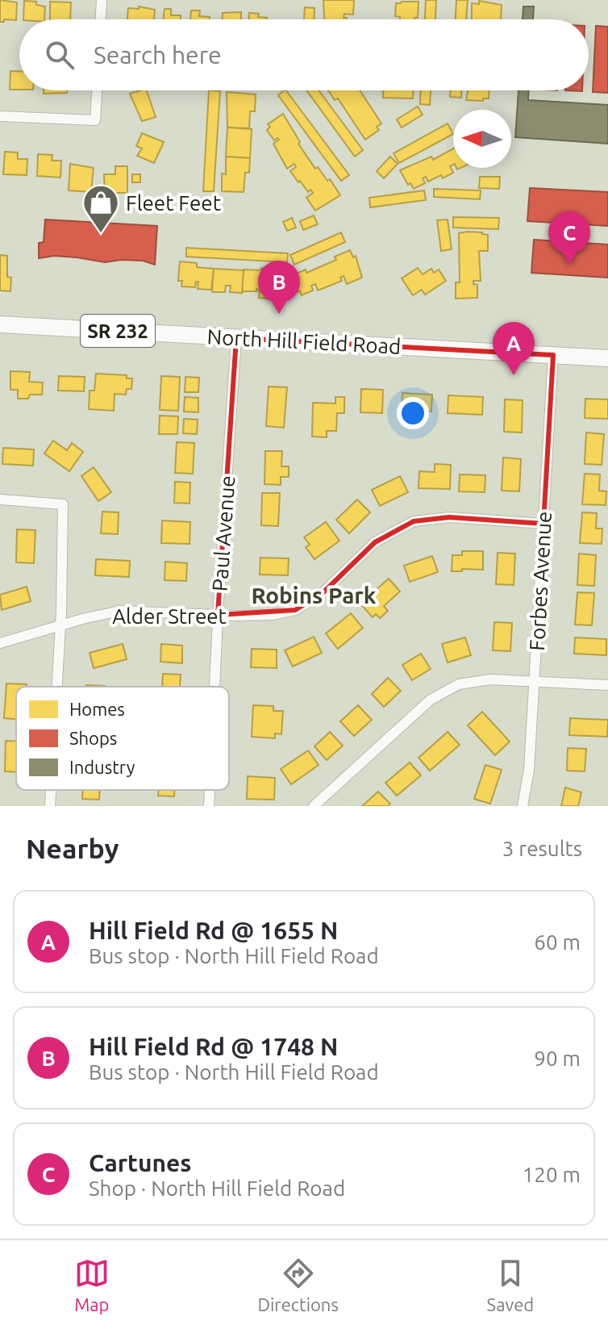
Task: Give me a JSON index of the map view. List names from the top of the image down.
{
  "streets": {
    "main road": ["SR 232", "North Hill Field Road"],
    "street": ["Paul Avenue", "Forbes Avenue", "Alder Street"]
  },
  "crossings": [
    ["North Hill Field Road", "Paul Avenue"],
    ["North Hill Field Road", "Forbes Avenue"],
    ["Paul Avenue", "Alder Street"],
    ["Forbes Avenue", "Alder Street"]
  ],
  "districts": ["Robins Park"],
  "places": {
    "shop": ["Fleet Feet"]
  },
  "legend": ["Homes", "Shops", "Industry"],
  "north": "left",
  "page": {
    "search": "Search here",
    "pins": ["C", "B", "A"],
    "heading": ["Nearby", "3 results"],
    "list": [
      {
        "mark": "A",
        "name": "Hill Field Rd @ 1655 N",
        "note": "Bus stop · North Hill Field Road",
        "value": "60 m"
      },
      {
        "mark": "B",
        "name": "Hill Field Rd @ 1748 N",
        "note": "Bus stop · North Hill Field Road",
        "value": "90 m"
      },
      {
        "mark": "C",
        "name": "Cartunes",
        "note": "Shop · North Hill Field Road",
        "value": "120 m"
      }
    ],
    "nav": ["Map", "Directions", "Saved"]
  }
}
